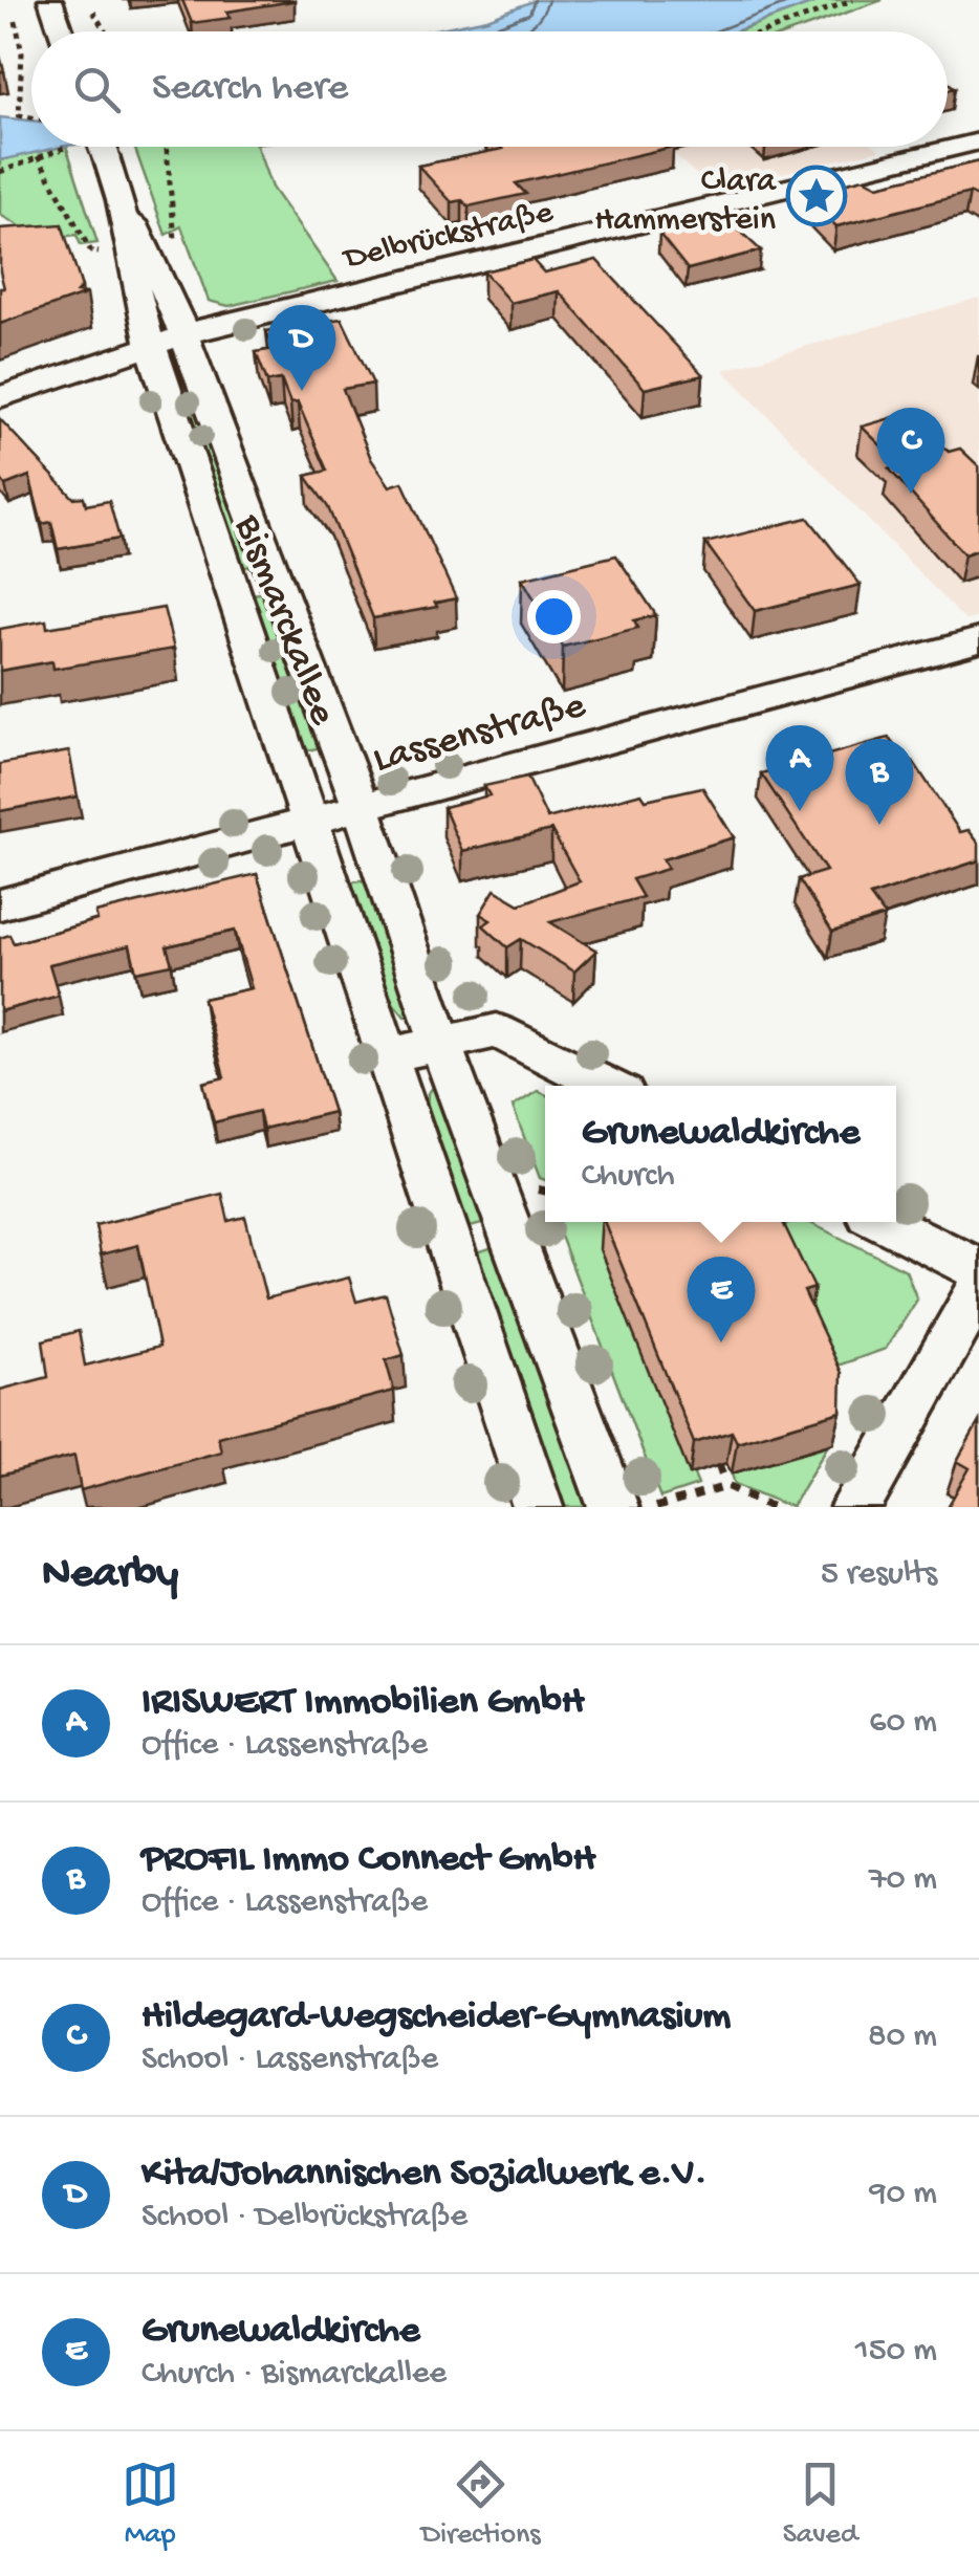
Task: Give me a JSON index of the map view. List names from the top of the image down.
{
  "streets": {
    "street": ["Delbrückstraße", "Bismarckallee", "Lassenstraße"]
  },
  "crossings": [
    ["Delbrückstraße", "Bismarckallee"],
    ["Bismarckallee", "Lassenstraße"]
  ],
  "places": {
    "place": ["Clara Hammerstein"]
  },
  "page": {
    "search": "Search here",
    "pins": [
      "D",
      "C",
      "A",
      "B",
      "E"
    ],
    "popup": ["Grunewaldkirche", "Church"],
    "heading": ["Nearby", "5 results"],
    "list": [
      {
        "mark": "A",
        "name": "IRISWERT Immobilien GmbH",
        "note": "Office · Lassenstraße",
        "value": "60 m"
      },
      {
        "mark": "B",
        "name": "PROFIL Immo Connect GmbH",
        "note": "Office · Lassenstraße",
        "value": "70 m"
      },
      {
        "mark": "C",
        "name": "Hildegard-Wegscheider-Gymnasium",
        "note": "School · Lassenstraße",
        "value": "80 m"
      },
      {
        "mark": "D",
        "name": "Kita/Johannischen Sozialwerk e.V.",
        "note": "School · Delbrückstraße",
        "value": "90 m"
      },
      {
        "mark": "E",
        "name": "Grunewaldkirche",
        "note": "Church · Bismarckallee",
        "value": "150 m"
      }
    ],
    "nav": ["Map", "Directions", "Saved"]
  }
}
